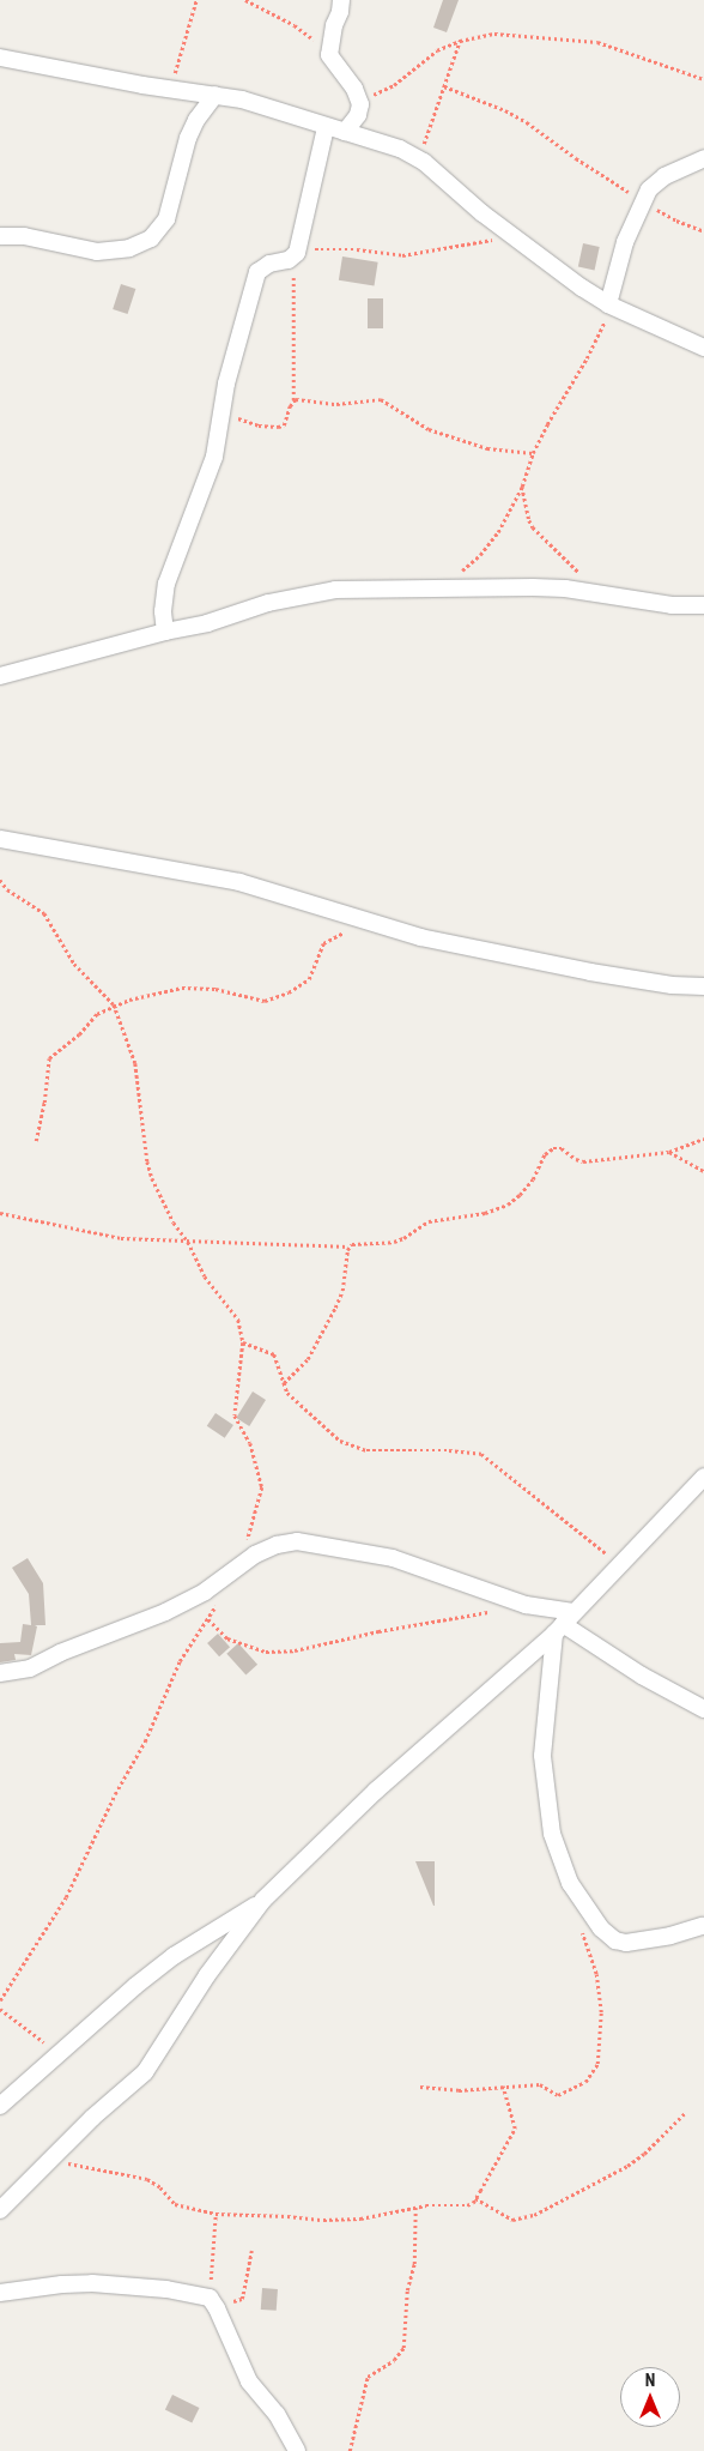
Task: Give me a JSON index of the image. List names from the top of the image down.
{
  "north": "top"
}
